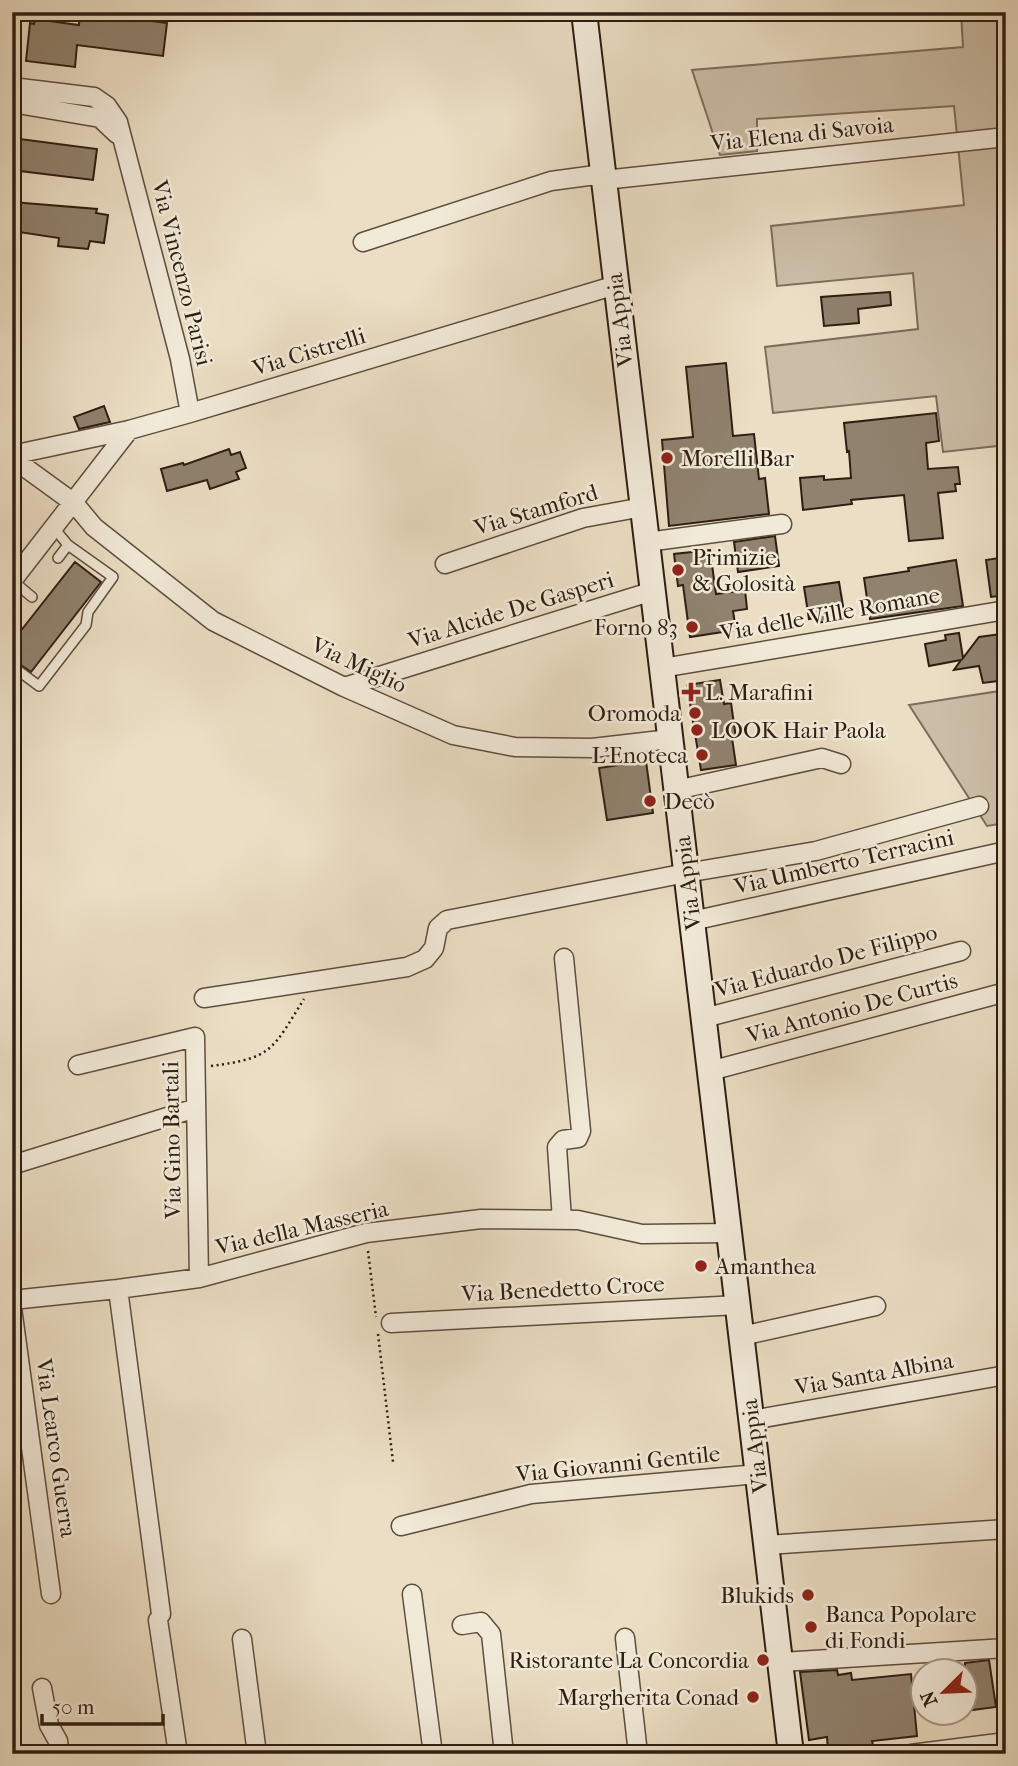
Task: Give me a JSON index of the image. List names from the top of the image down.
{
  "streets": {
    "main road": ["Via Appia"],
    "street": [
      "Via Elena di Savoia",
      "Via Vincenzo Parisi",
      "Via Cistrelli",
      "Via Stamford",
      "Via Alcide De Gasperi",
      "Via delle Ville Romane",
      "Via Miglio",
      "Via Umberto Terracini",
      "Via Eduardo De Filippo",
      "Via Antonio De Curtis",
      "Via Gino Bartali",
      "Via della Masseria",
      "Via Benedetto Croce",
      "Via Santa Albina",
      "Via Learco Guerra",
      "Via Giovanni Gentile"
    ]
  },
  "crossings": [
    ["Via Elena di Savoia", "Via Appia"],
    ["Via Vincenzo Parisi", "Via Cistrelli"],
    ["Via Appia", "Via Cistrelli"],
    ["Via Appia", "Via Stamford"],
    ["Via Appia", "Via Alcide De Gasperi"],
    ["Via Appia", "Via delle Ville Romane"],
    ["Via Appia", "Via Miglio"],
    ["Via Appia", "Via Umberto Terracini"],
    ["Via Appia", "Via Eduardo De Filippo"],
    ["Via Appia", "Via Antonio De Curtis"],
    ["Via Appia", "Via della Masseria"],
    ["Via Appia", "Via Benedetto Croce"],
    ["Via Appia", "Via Santa Albina"],
    ["Via Appia", "Via Giovanni Gentile"],
    ["Via Cistrelli", "Via Miglio"],
    ["Via Alcide De Gasperi", "Via Miglio"],
    ["Via Gino Bartali", "Via della Masseria"]
  ],
  "places": {
    "other": [
      "Morelli Bar",
      "Primizie & Golosità",
      "Forno 83",
      "Oromoda",
      "LOOK Hair Paola",
      "L'Enoteca",
      "Decò",
      "Amanthea",
      "Blukids",
      "Banca Popolare di Fondi",
      "Ristorante La Concordia",
      "Margherita Conad"
    ],
    "health": ["L. Marafini"]
  },
  "scale_bar": "50 m",
  "north": "bottom left"
}
